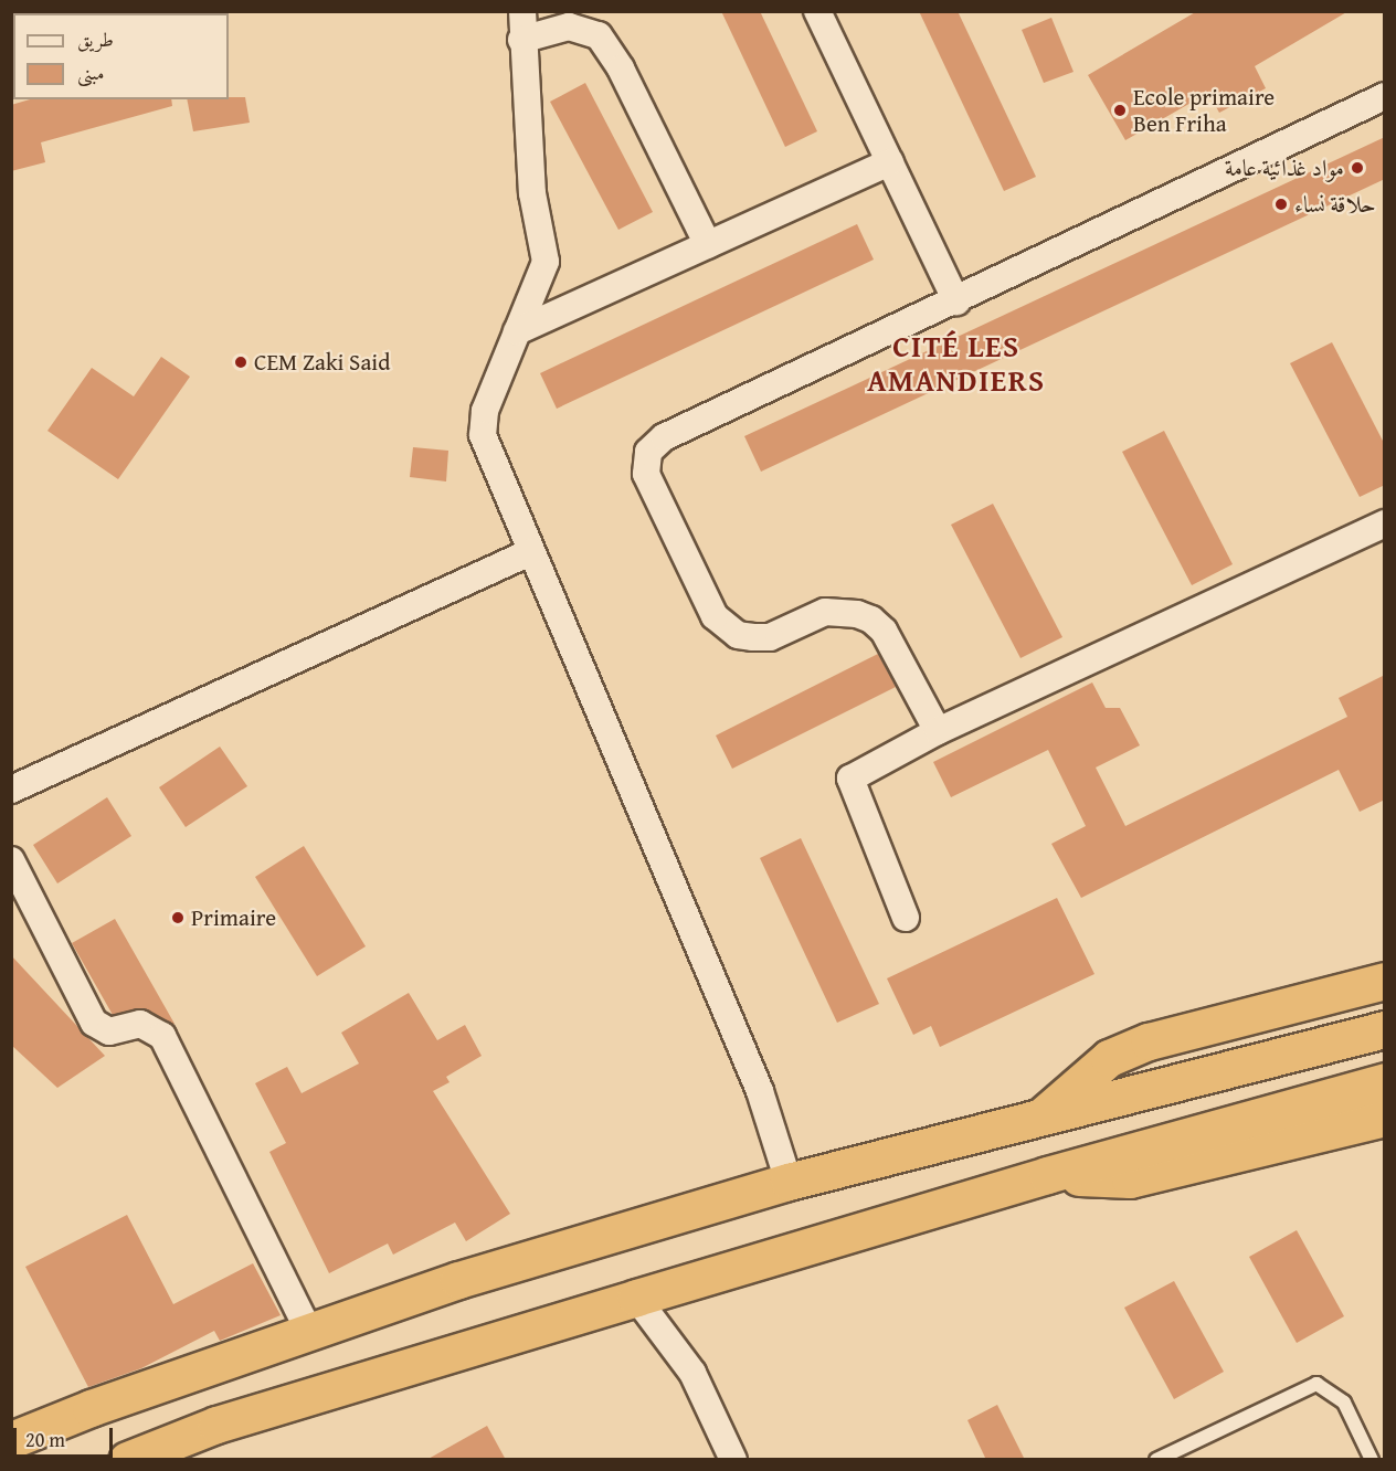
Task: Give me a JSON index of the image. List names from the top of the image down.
{
  "districts": ["CITÉ LES AMANDIERS"],
  "places": [
    "Ecole primaire Ben Friha",
    "مواد غذائية عامة",
    "حلاقة نساء",
    "CEM Zaki Said",
    "Primaire"
  ],
  "legend": ["طريق", "مبنى"],
  "scale_bar": "20 m"
}
